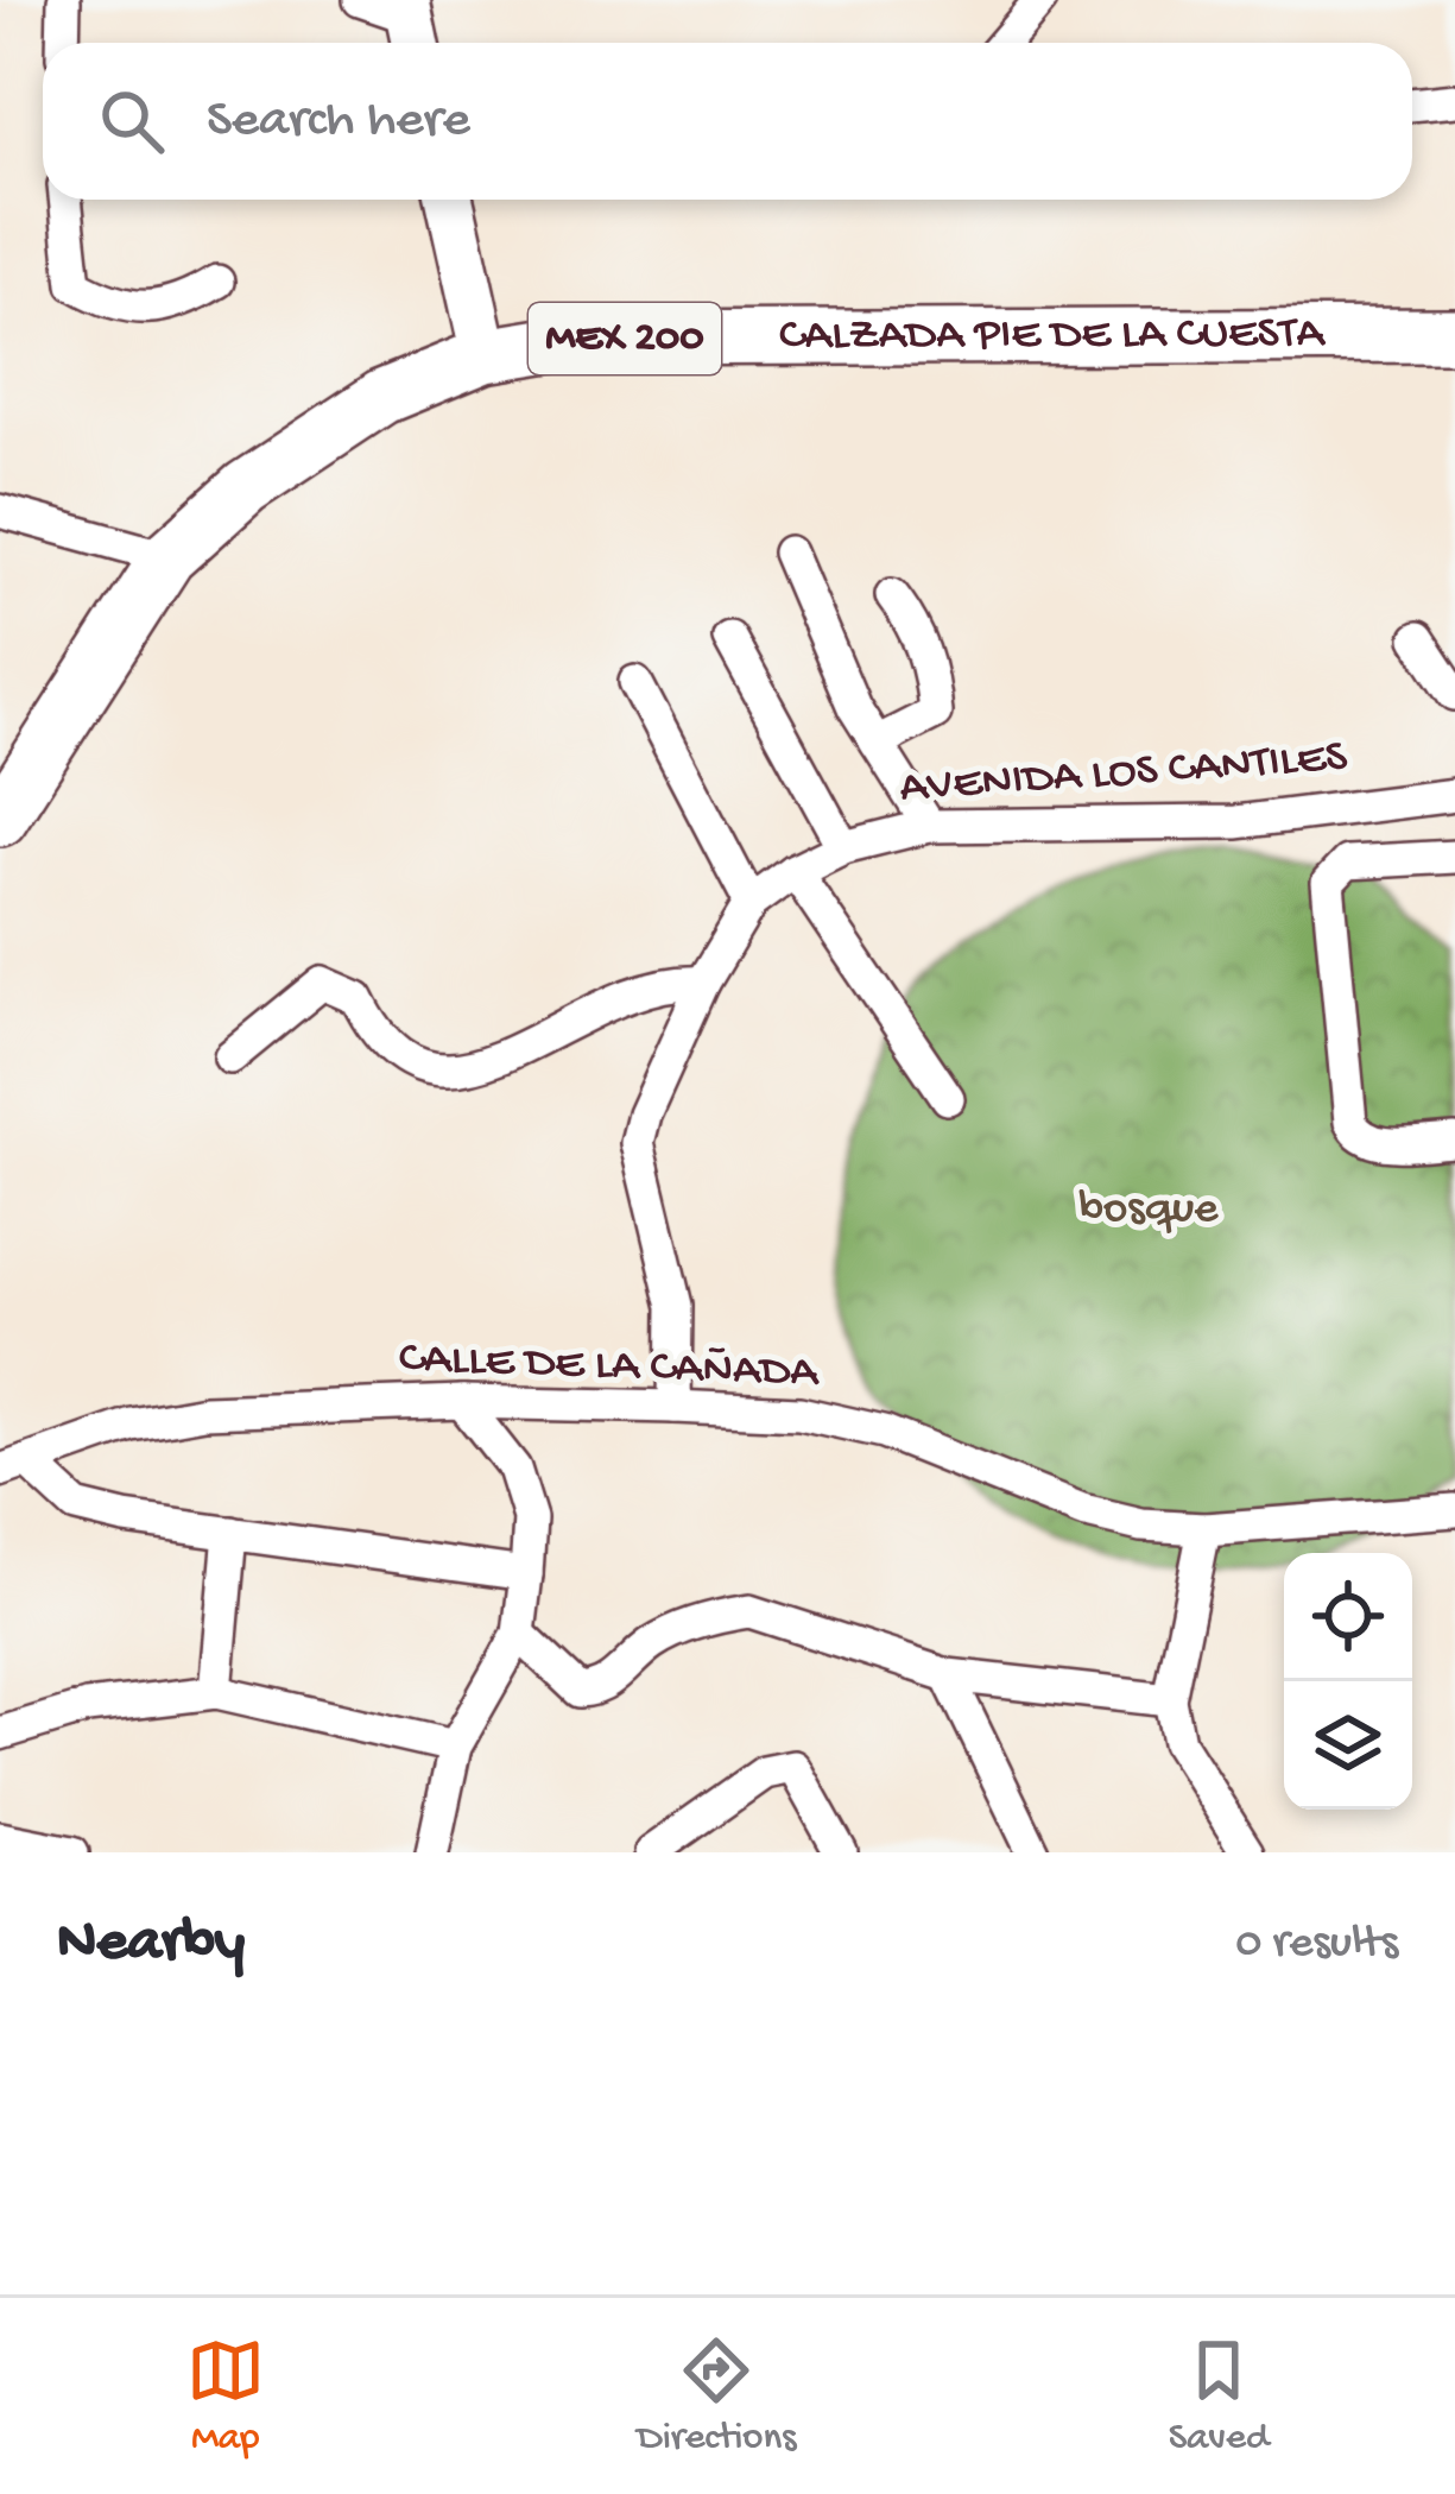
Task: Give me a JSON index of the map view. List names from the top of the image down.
{
  "streets": {
    "main road": ["CALZADA PIE DE LA CUESTA", "MEX 200"],
    "street": ["AVENIDA LOS CANTILES", "CALLE DE LA CAÑADA"]
  },
  "crossings": [
    ["AVENIDA LOS CANTILES", "CALLE DE LA CAÑADA"]
  ],
  "parks": ["bosque"],
  "page": {
    "search": "Search here",
    "heading": ["Nearby", "0 results"],
    "nav": ["Map", "Directions", "Saved"]
  }
}
